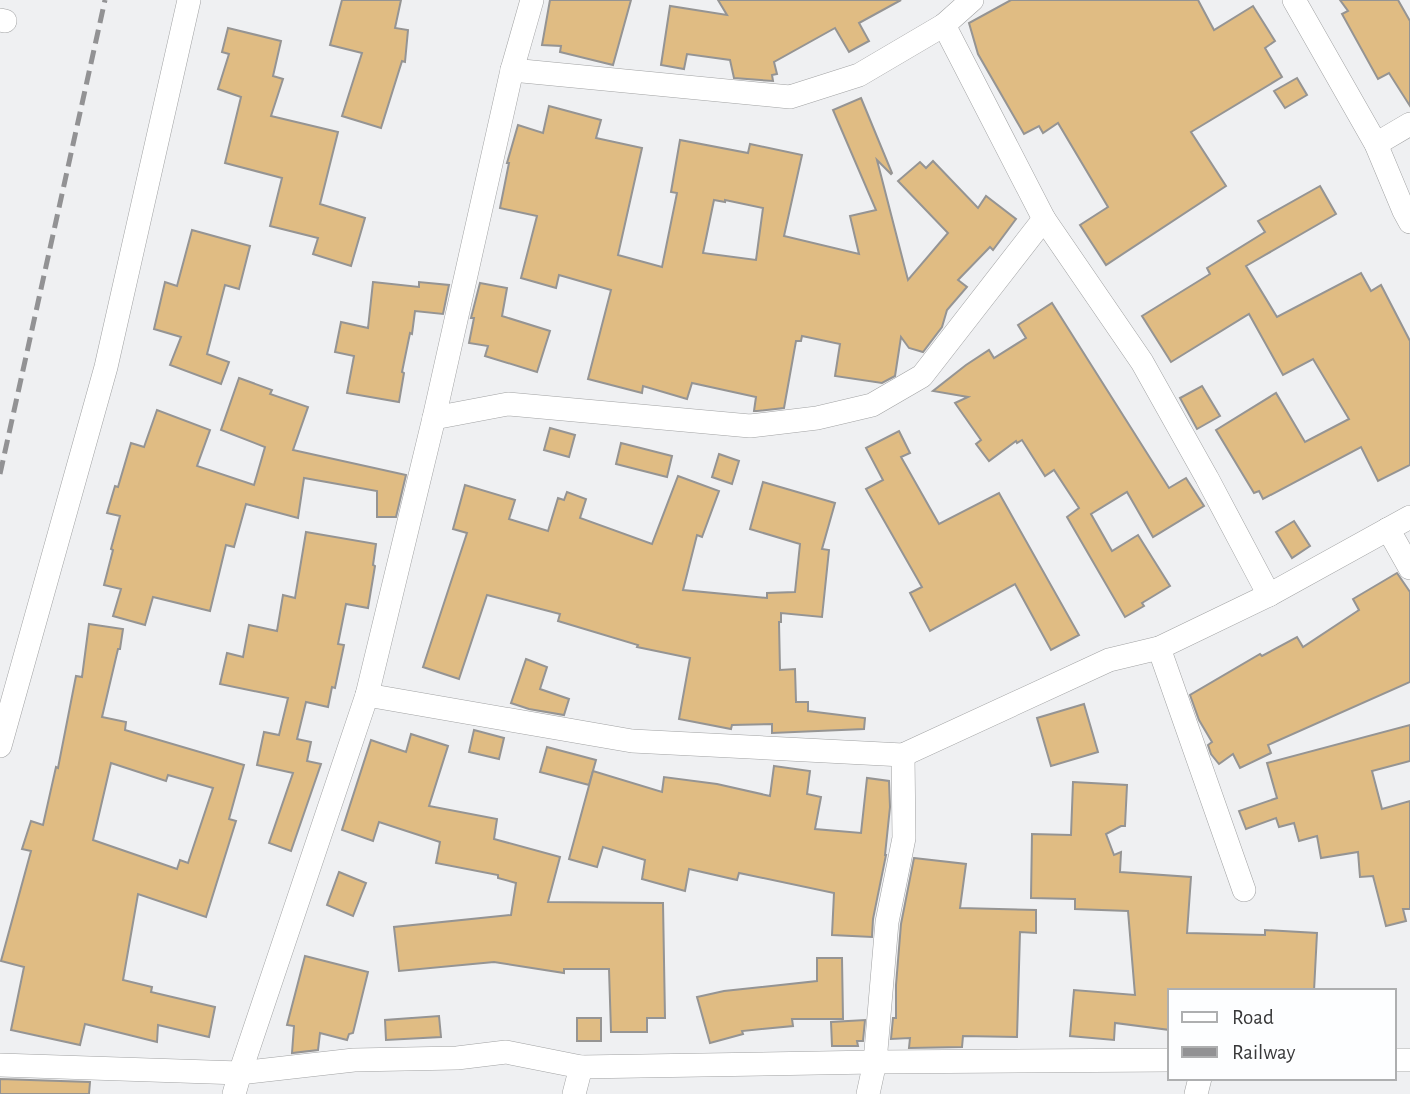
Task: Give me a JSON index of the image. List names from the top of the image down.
{
  "legend": ["Road", "Railway"]
}
